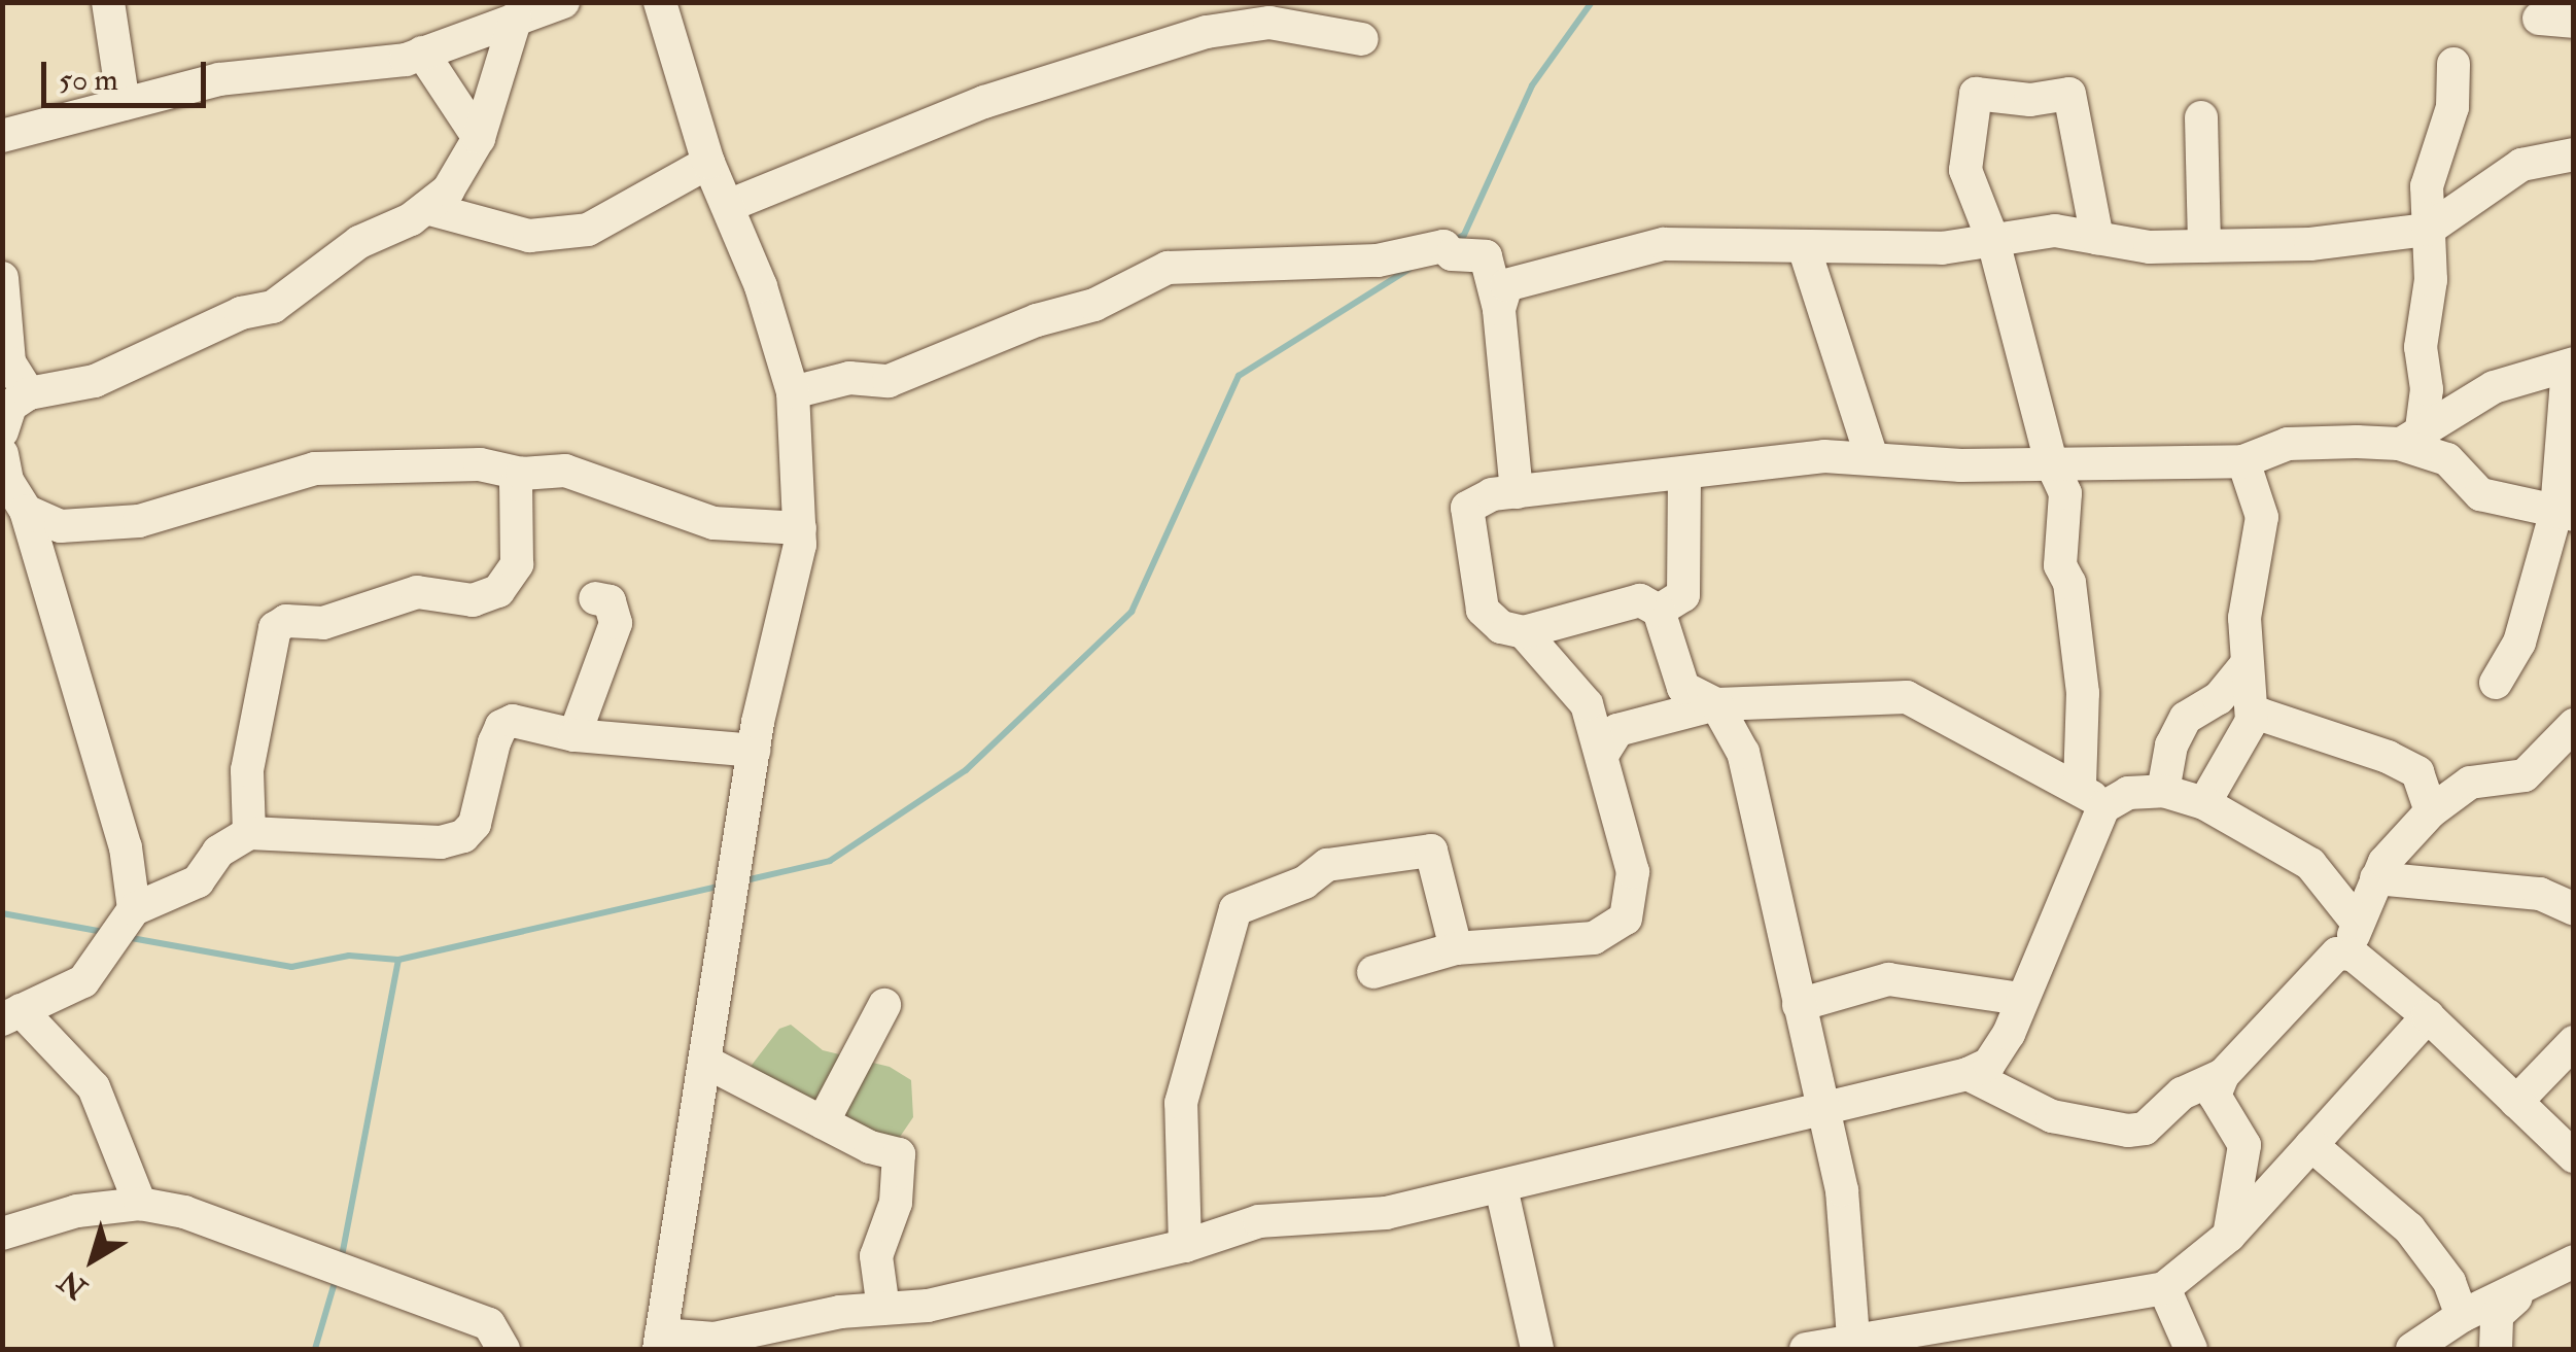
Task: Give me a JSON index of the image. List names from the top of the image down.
{
  "scale_bar": "50 m",
  "north": "bottom left"
}
